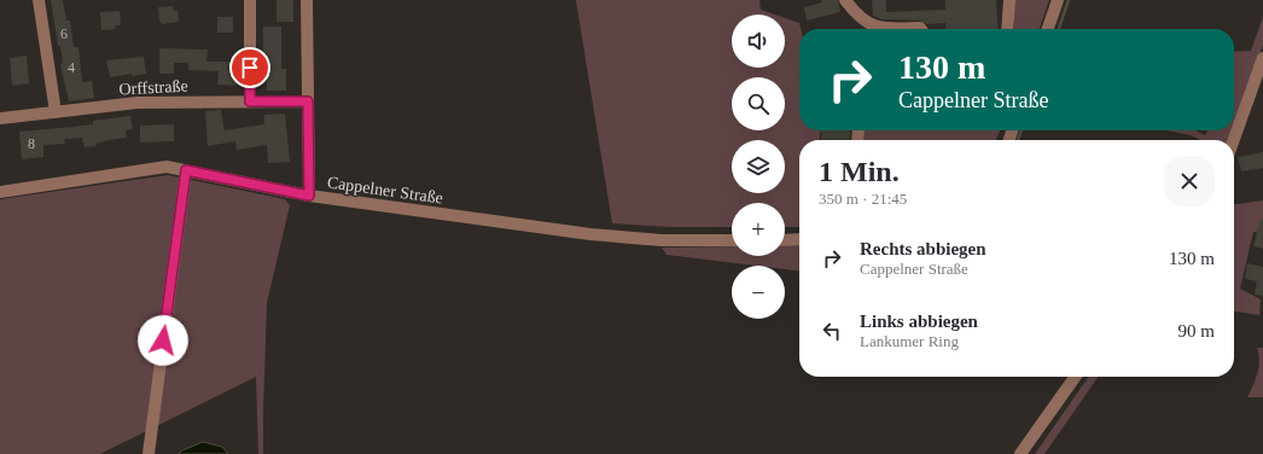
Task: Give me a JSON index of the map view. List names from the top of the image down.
{
  "streets": {
    "street": ["Orffstraße", "Cappelner Straße"]
  },
  "house_numbers": ["6", "4", "8"],
  "page": {
    "map_buttons": ["+", "−"],
    "turn": ["130 m", "Cappelner Straße"],
    "heading": ["1 Min.", "350 m · 21:45"],
    "list": [
      {
        "name": "Rechts abbiegen",
        "note": "Cappelner Straße",
        "value": "130 m"
      },
      {
        "name": "Links abbiegen",
        "note": "Lankumer Ring",
        "value": "90 m"
      }
    ]
  }
}
